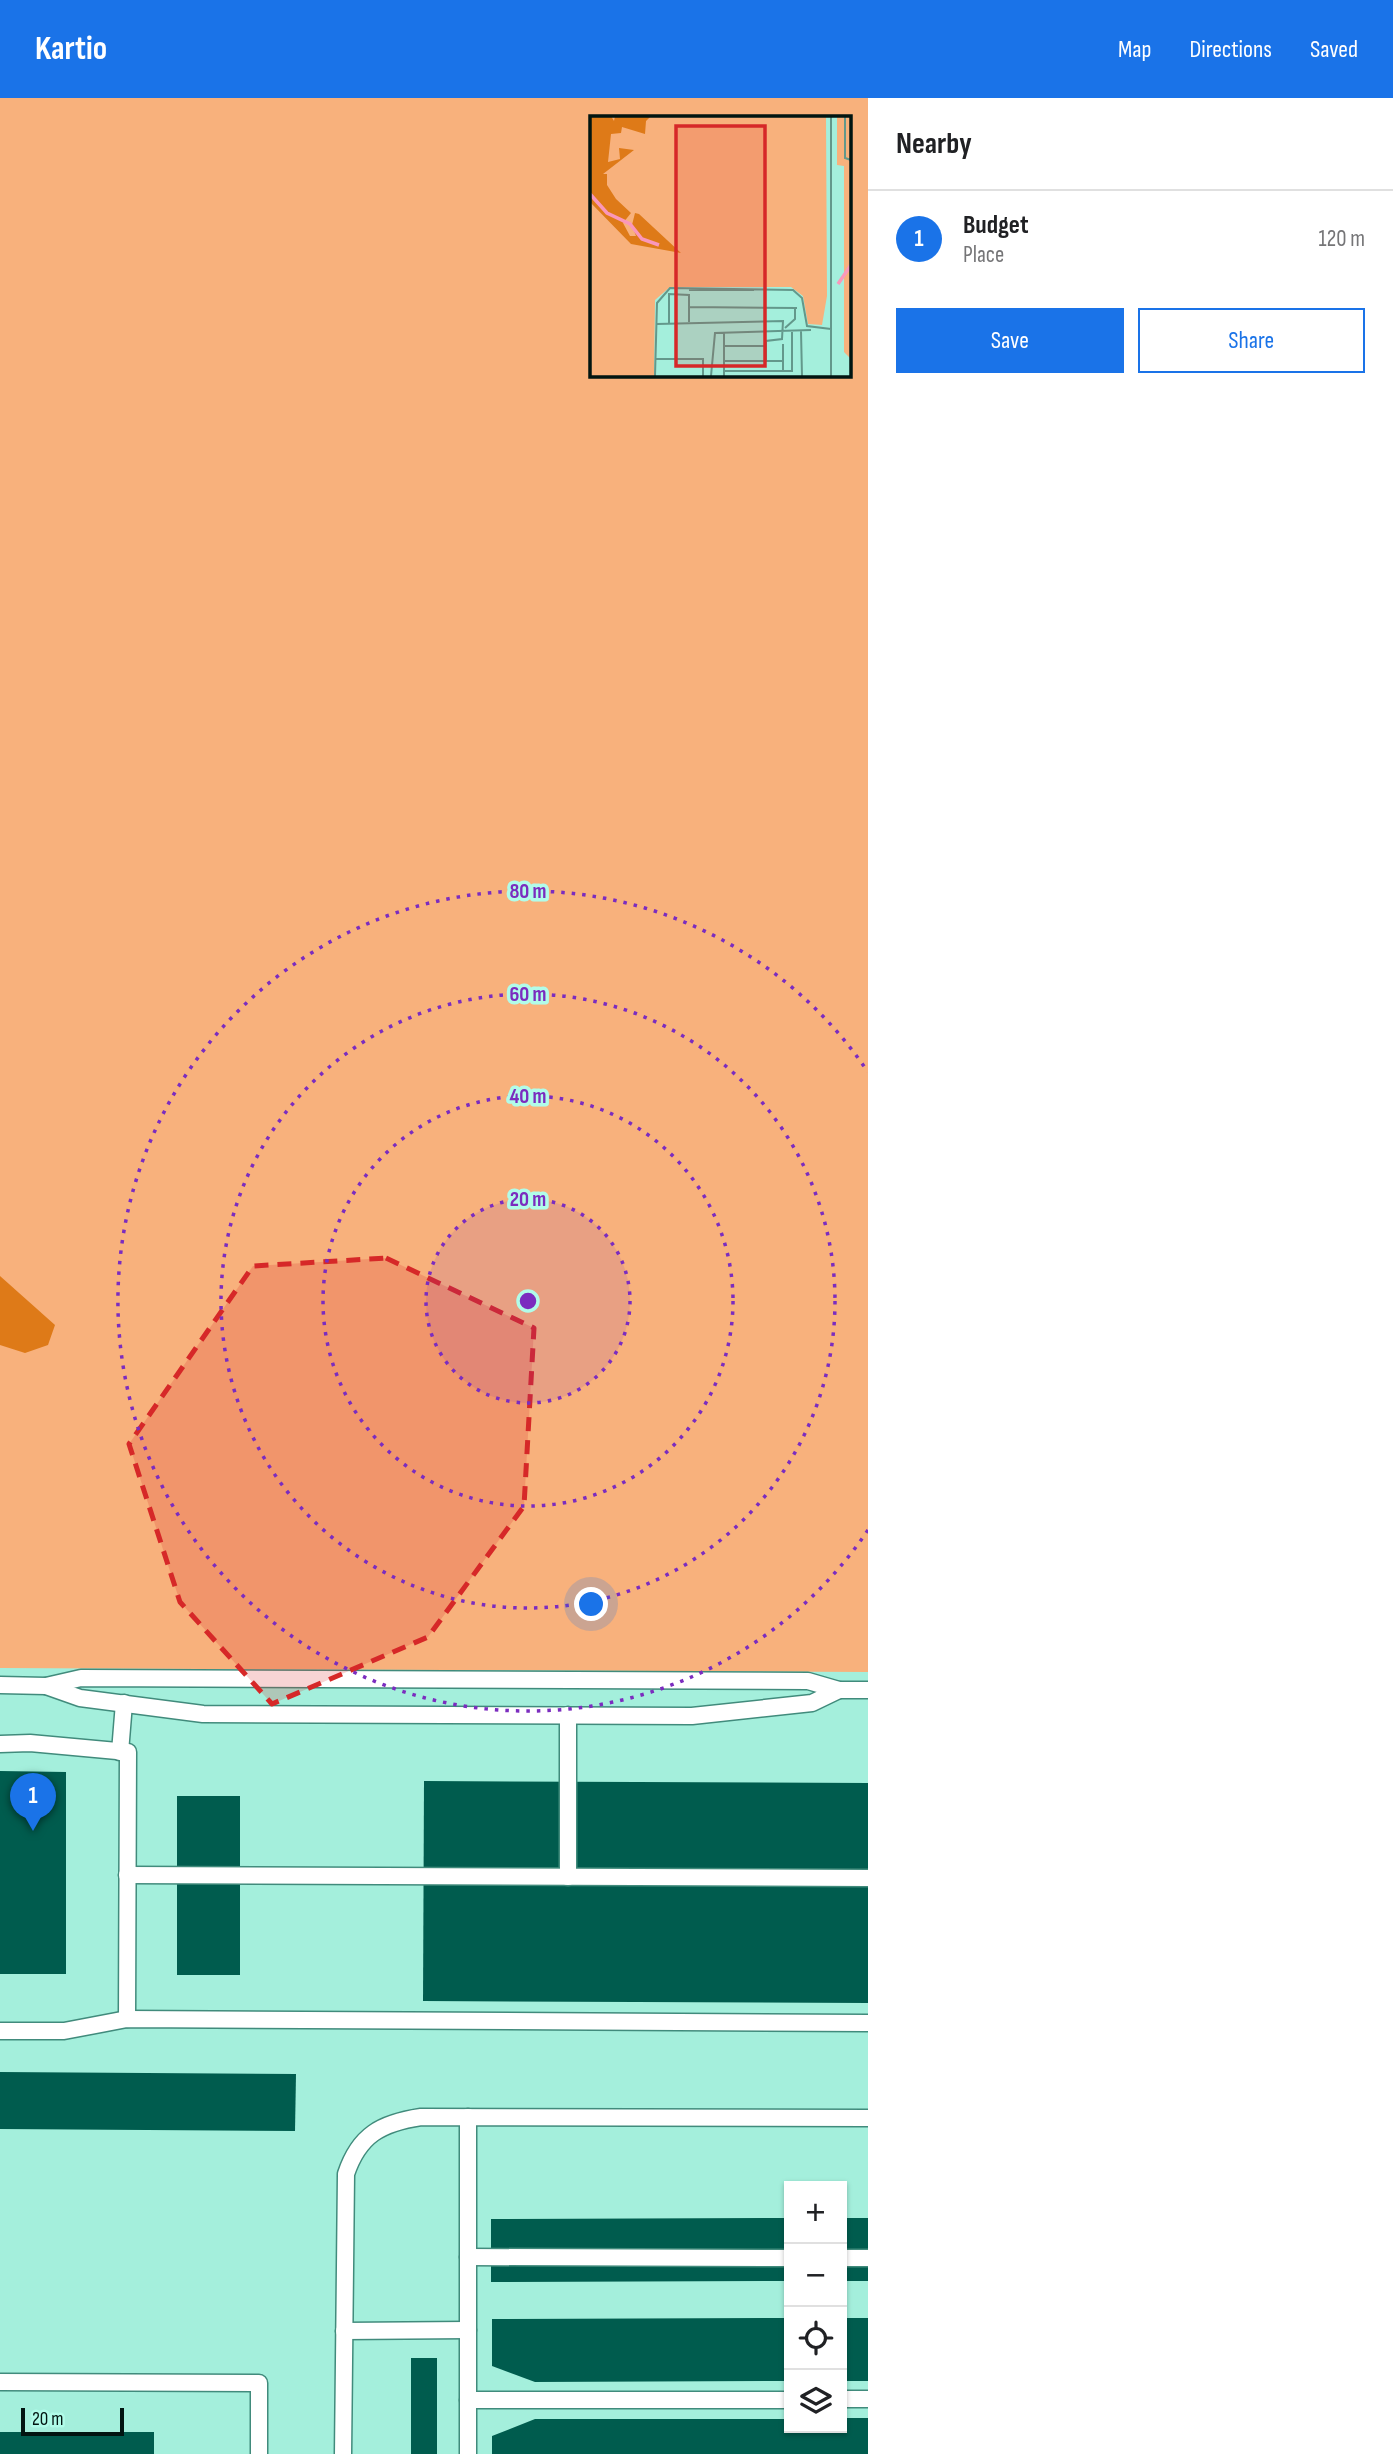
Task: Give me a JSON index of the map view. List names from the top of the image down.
{
  "scale_bar": "20 m",
  "page": {
    "header": "Kartio",
    "nav": ["Map", "Directions", "Saved"],
    "heading": "Nearby",
    "list": [
      {
        "mark": "1",
        "name": "Budget",
        "note": "Place",
        "value": "120 m"
      }
    ],
    "buttons": ["Save", "Share"],
    "pins": "1",
    "map_buttons": ["+", "−"],
    "scale": "20 m"
  },
  "rings": [
    "80 m",
    "60 m",
    "40 m",
    "20 m"
  ]
}
